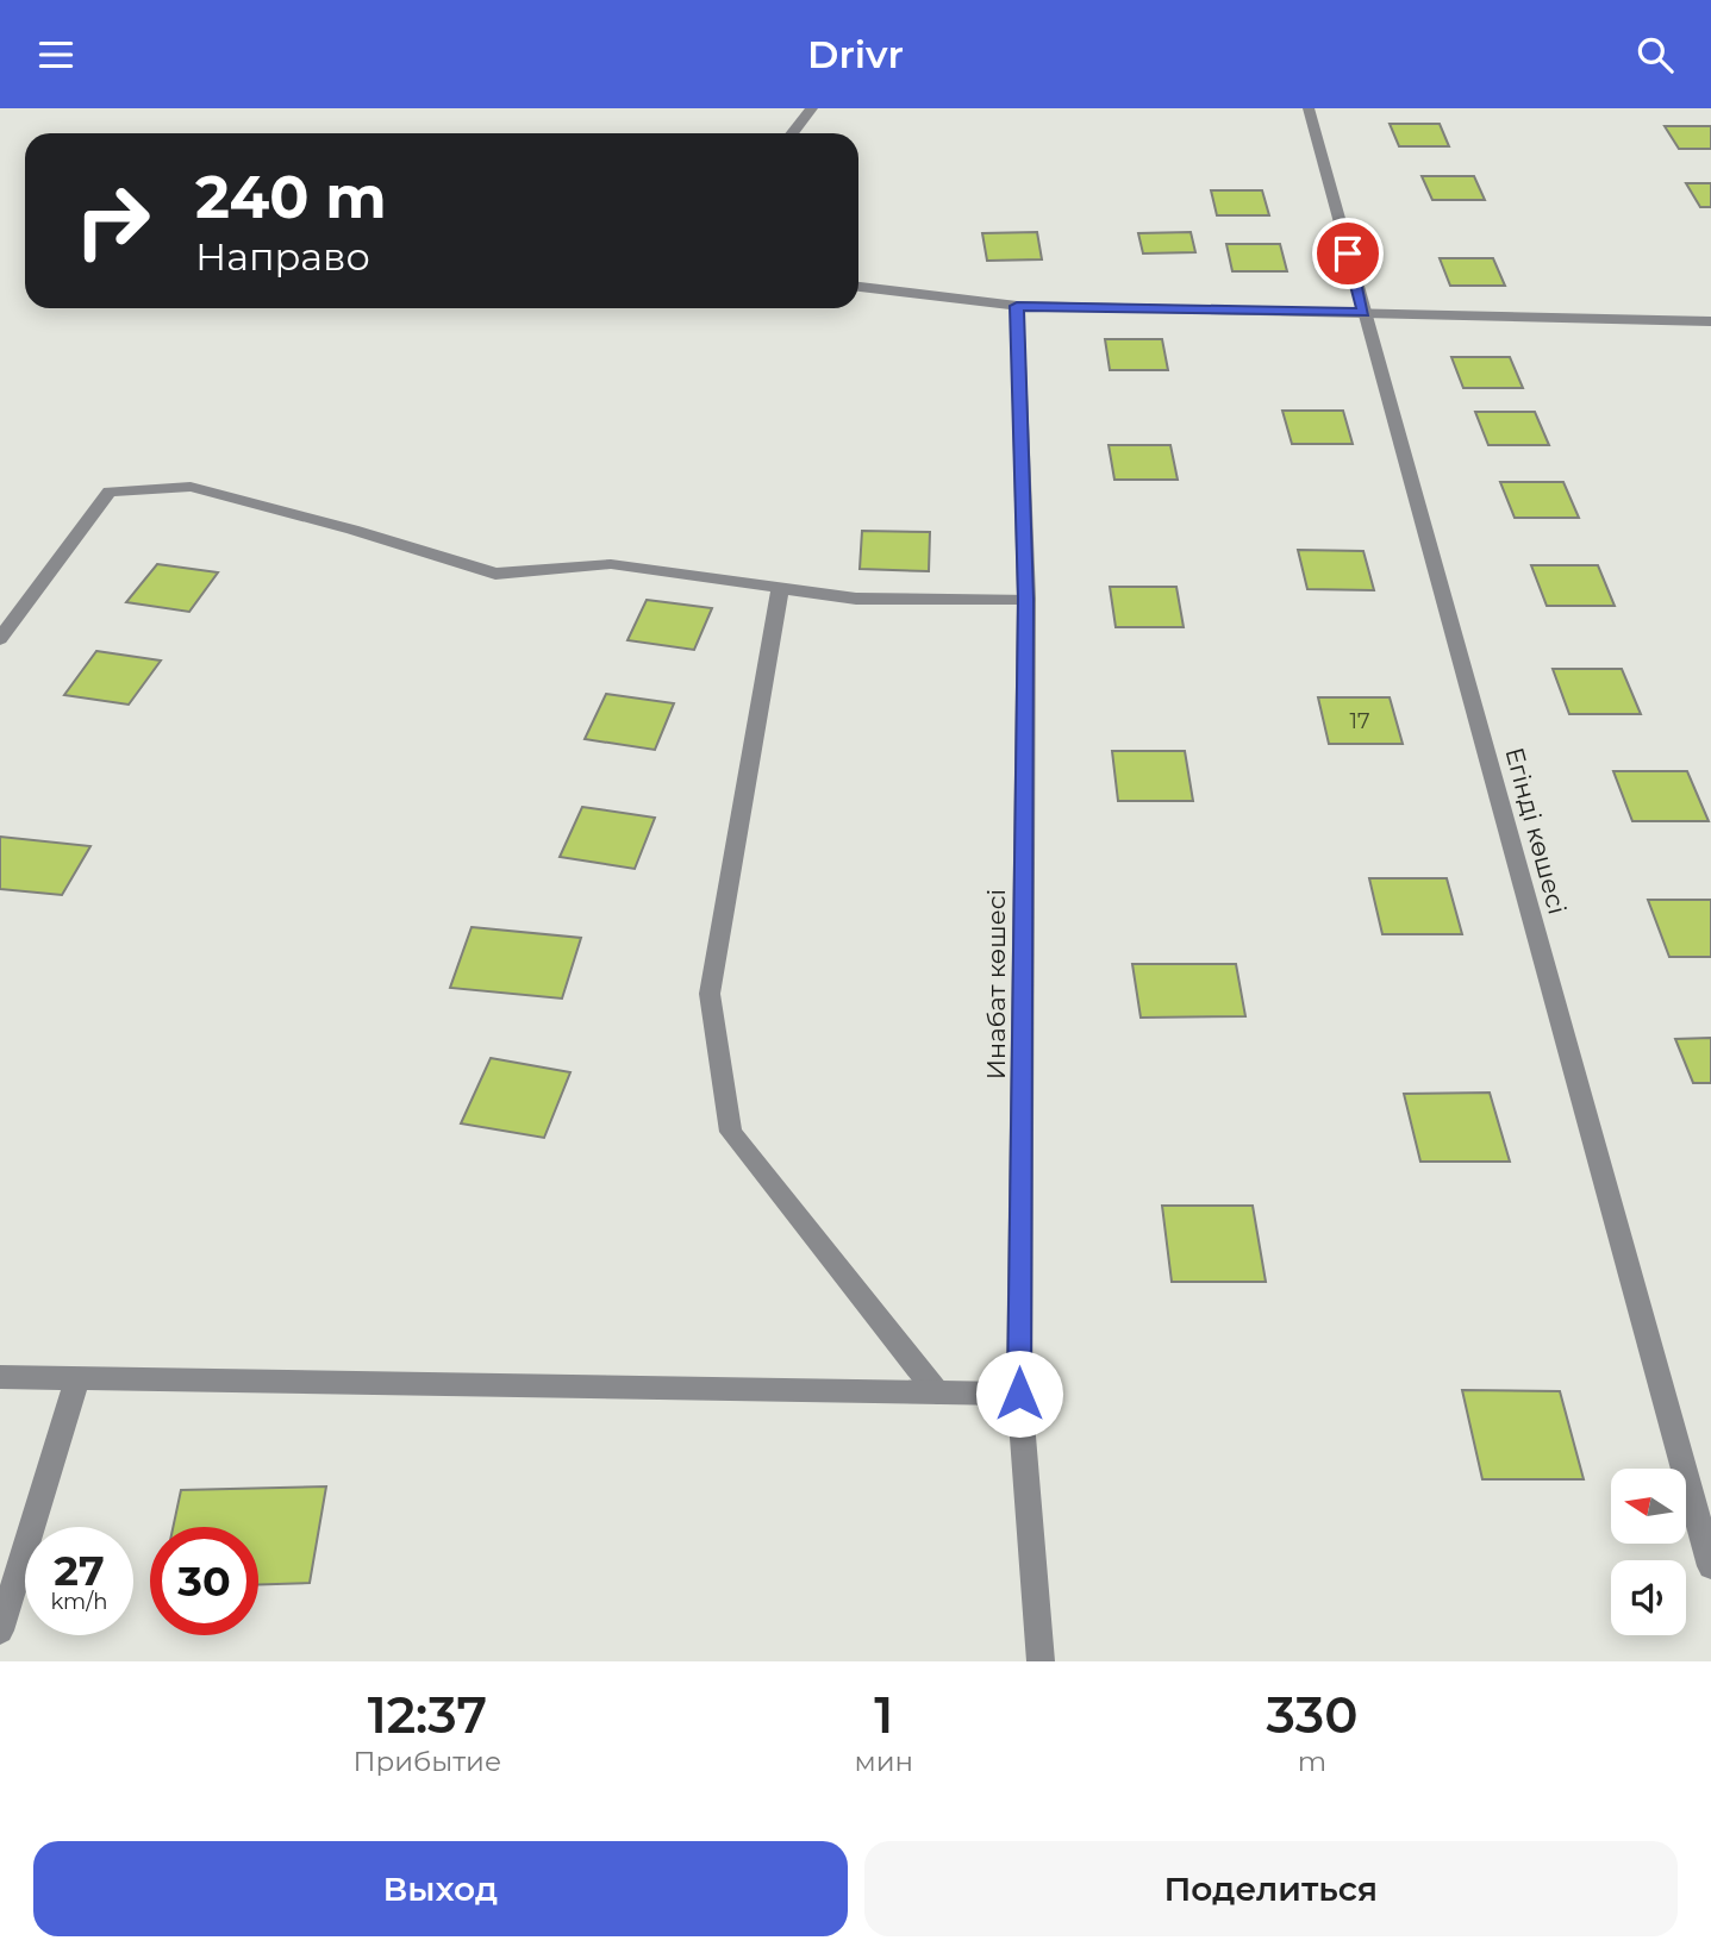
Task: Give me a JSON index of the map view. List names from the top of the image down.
{
  "streets": {
    "street": ["Егінді көшесі", "Инабат көшесі"]
  },
  "house_numbers": ["17"],
  "north": "left",
  "page": {
    "header": "Drivr",
    "turn": ["240 m", "Направо"],
    "speed": "27 km/h",
    "limit": "30",
    "eta": [
      "12:37",
      "Прибытие",
      "1",
      "мин",
      "330",
      "m"
    ],
    "buttons": ["Выход", "Поделиться"]
  }
}
